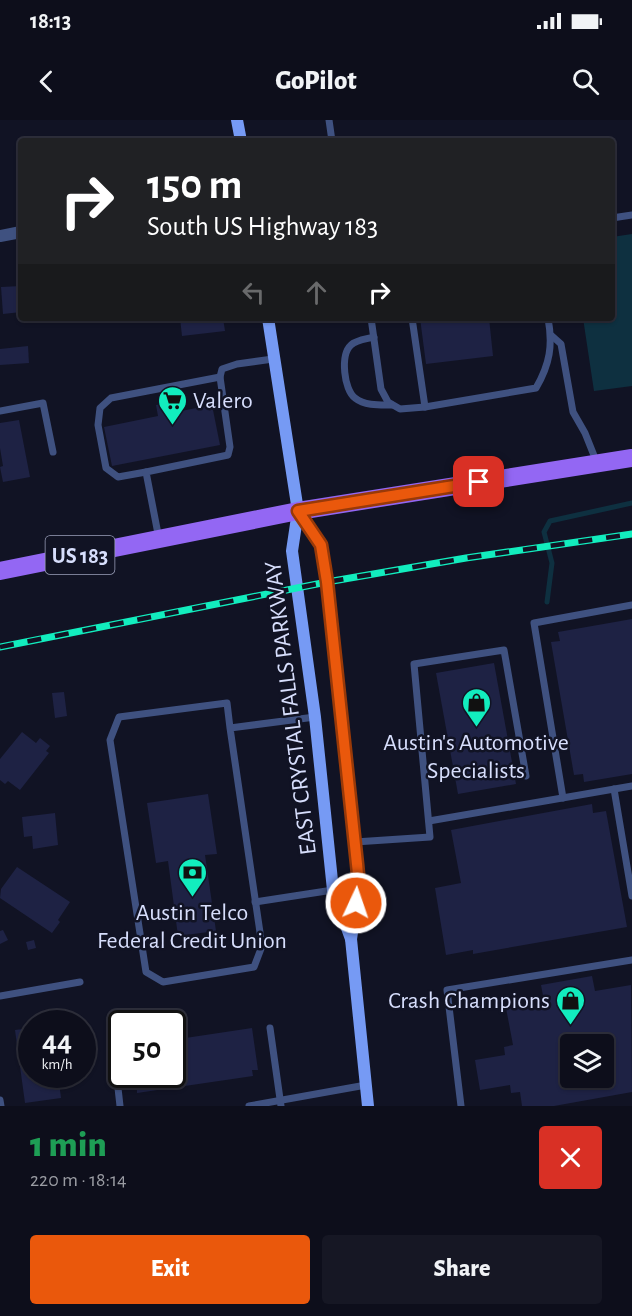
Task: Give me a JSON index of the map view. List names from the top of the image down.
{
  "streets": {
    "main road": ["US 183", "EAST CRYSTAL FALLS PARKWAY"]
  },
  "crossings": [
    ["US 183", "EAST CRYSTAL FALLS PARKWAY"]
  ],
  "places": {
    "supermarket": ["Valero"],
    "shop": ["Austin's Automotive Specialists", "Crash Champions"],
    "bank": ["Austin Telco Federal Credit Union"]
  },
  "page": {
    "status": "18:13",
    "header": "GoPilot",
    "turn": ["150 m", "South US Highway 183"],
    "speed": "44 km/h",
    "limit": "50",
    "heading": ["1 min", "220 m · 18:14"],
    "buttons": ["Exit", "Share"]
  }
}
